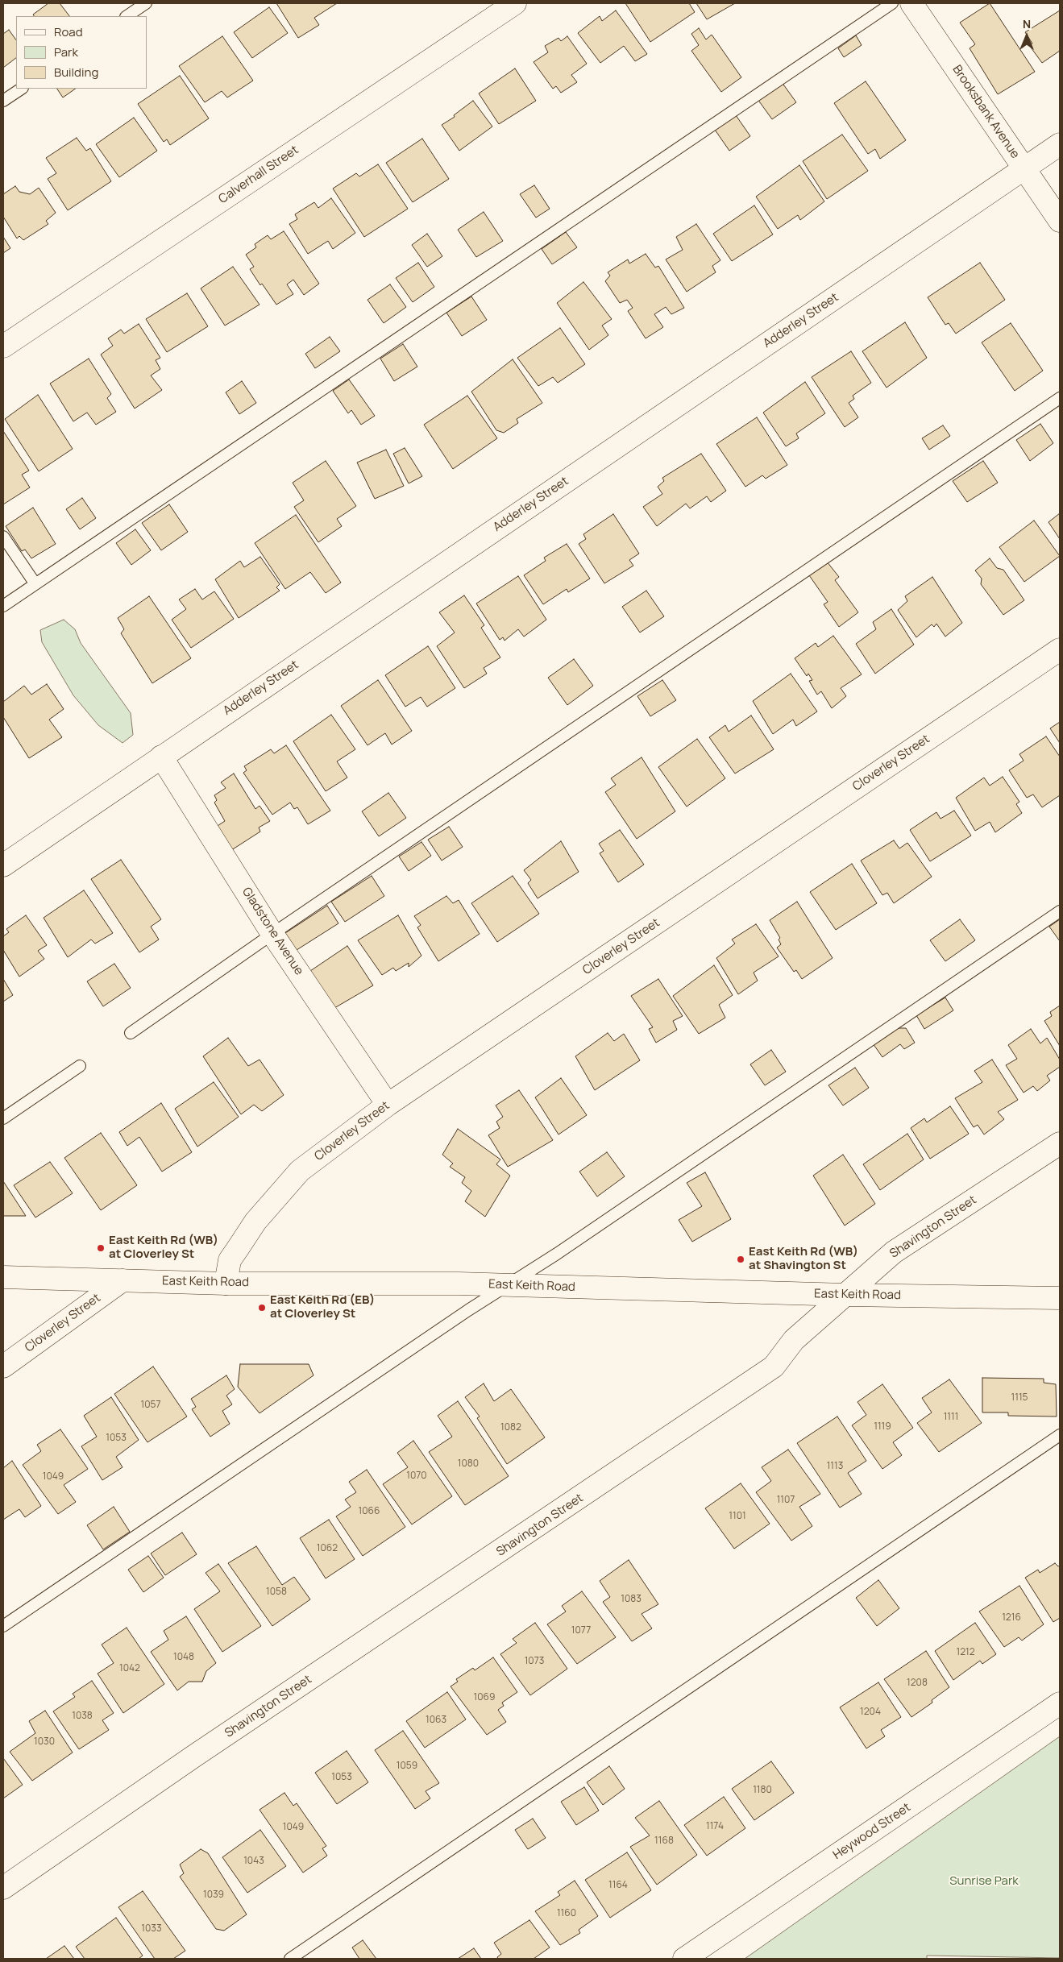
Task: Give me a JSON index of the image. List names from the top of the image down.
{
  "streets": {
    "street": [
      "Brooksbank Avenue",
      "Calverhall Street",
      "Adderley Street",
      "Cloverley Street",
      "Gladstone Avenue",
      "Shavington Street",
      "East Keith Road",
      "Heywood Street"
    ]
  },
  "crossings": [
    ["Brooksbank Avenue", "Adderley Street"],
    ["Adderley Street", "Gladstone Avenue"],
    ["Cloverley Street", "Gladstone Avenue"],
    ["Cloverley Street", "East Keith Road"],
    ["Shavington Street", "East Keith Road"]
  ],
  "parks": ["Sunrise Park"],
  "places": ["East Keith Rd (WB) at Cloverley St", "East Keith Rd (WB) at Shavington St", "East Keith Rd (EB) at Cloverley St"],
  "house_numbers": [
    "1115",
    "1057",
    "1111",
    "1119",
    "1082",
    "1053",
    "1080",
    "1113",
    "1070",
    "1049",
    "1107",
    "1066",
    "1101",
    "1062",
    "1058",
    "1083",
    "1216",
    "1077",
    "1212",
    "1048",
    "1073",
    "1042",
    "1208",
    "1069",
    "1204",
    "1038",
    "1063",
    "1030",
    "1059",
    "1053",
    "1180",
    "1174",
    "1049",
    "1168",
    "1043",
    "1164",
    "1039",
    "1160",
    "1033"
  ],
  "legend": ["Road", "Park", "Building"],
  "north": "top"
}
